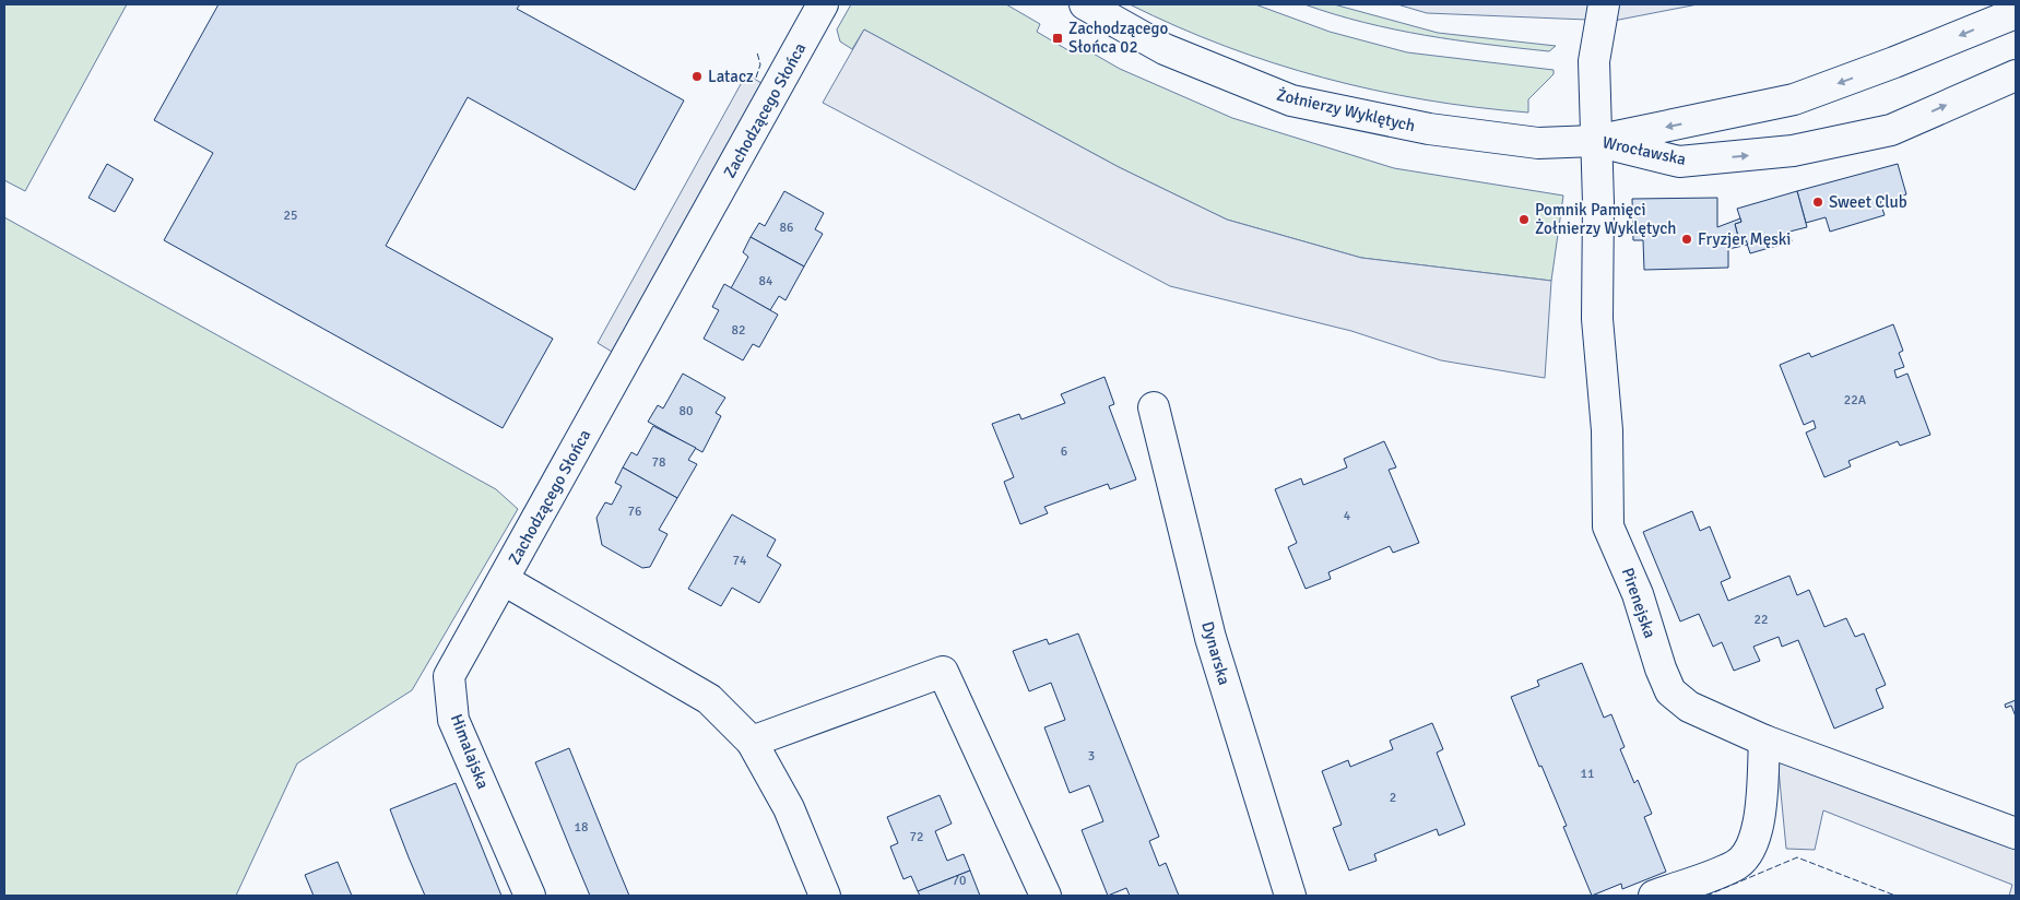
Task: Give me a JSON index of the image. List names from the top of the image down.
{
  "streets": {
    "street": [
      "Zachodzącego Słońca",
      "Żołnierzy Wyklętych",
      "Wrocławska",
      "Pirenejska",
      "Dynarska",
      "Himalajska"
    ]
  },
  "crossings": [
    ["Zachodzącego Słońca", "Himalajska"],
    ["Żołnierzy Wyklętych", "Wrocławska"],
    ["Żołnierzy Wyklętych", "Pirenejska"],
    ["Wrocławska", "Pirenejska"]
  ],
  "places": {
    "transit": ["Zachodzącego Słońca 02"],
    "other": [
      "Latacz",
      "Sweet Club",
      "Pomnik Pamięci Żołnierzy Wyklętych",
      "Fryzjer Męski"
    ]
  },
  "house_numbers": [
    "25",
    "86",
    "84",
    "82",
    "22A",
    "80",
    "6",
    "78",
    "76",
    "4",
    "74",
    "22",
    "3",
    "11",
    "2",
    "18",
    "72",
    "70"
  ]
}
